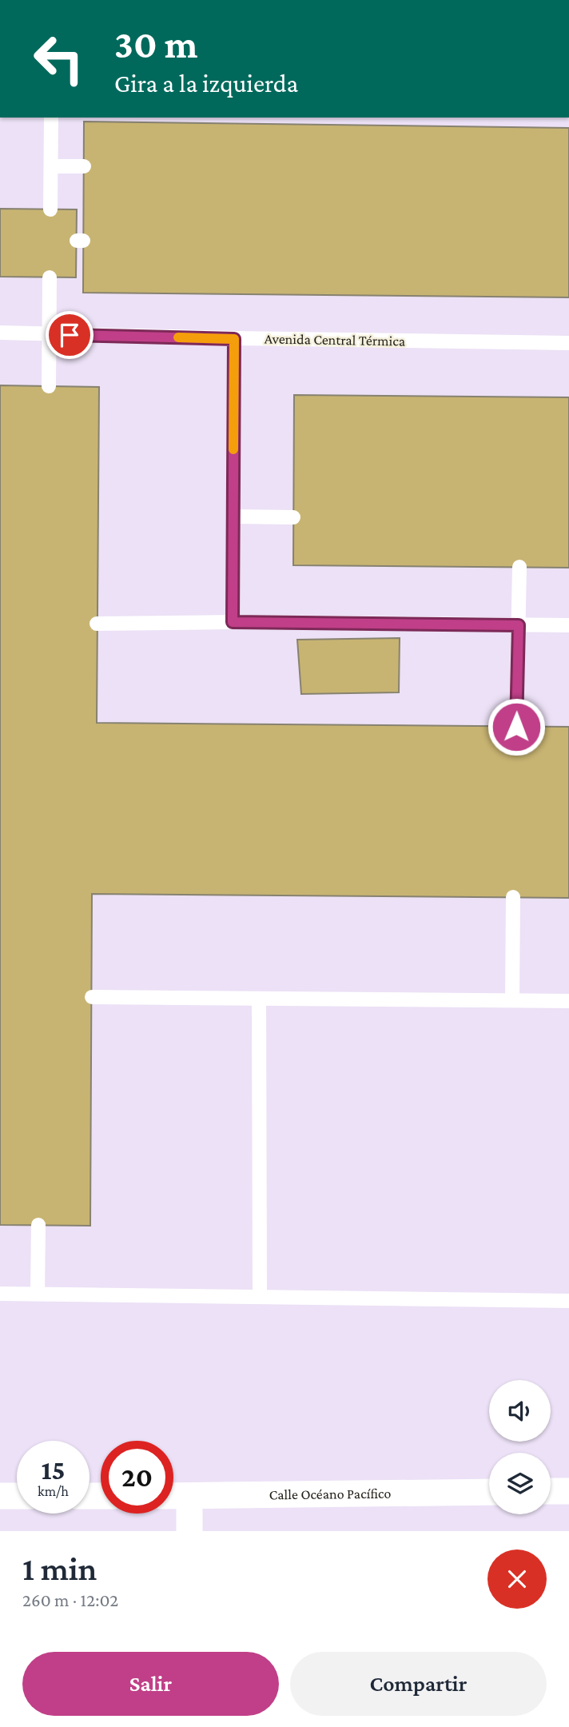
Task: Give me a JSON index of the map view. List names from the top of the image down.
{
  "streets": {
    "street": ["Calle Océano Pacífico"],
    "lane": ["Avenida Central Térmica"]
  },
  "page": {
    "turn": ["30 m", "Gira a la izquierda"],
    "speed": "15 km/h",
    "limit": "20",
    "heading": ["1 min", "260 m · 12:02"],
    "buttons": ["Salir", "Compartir"]
  }
}
